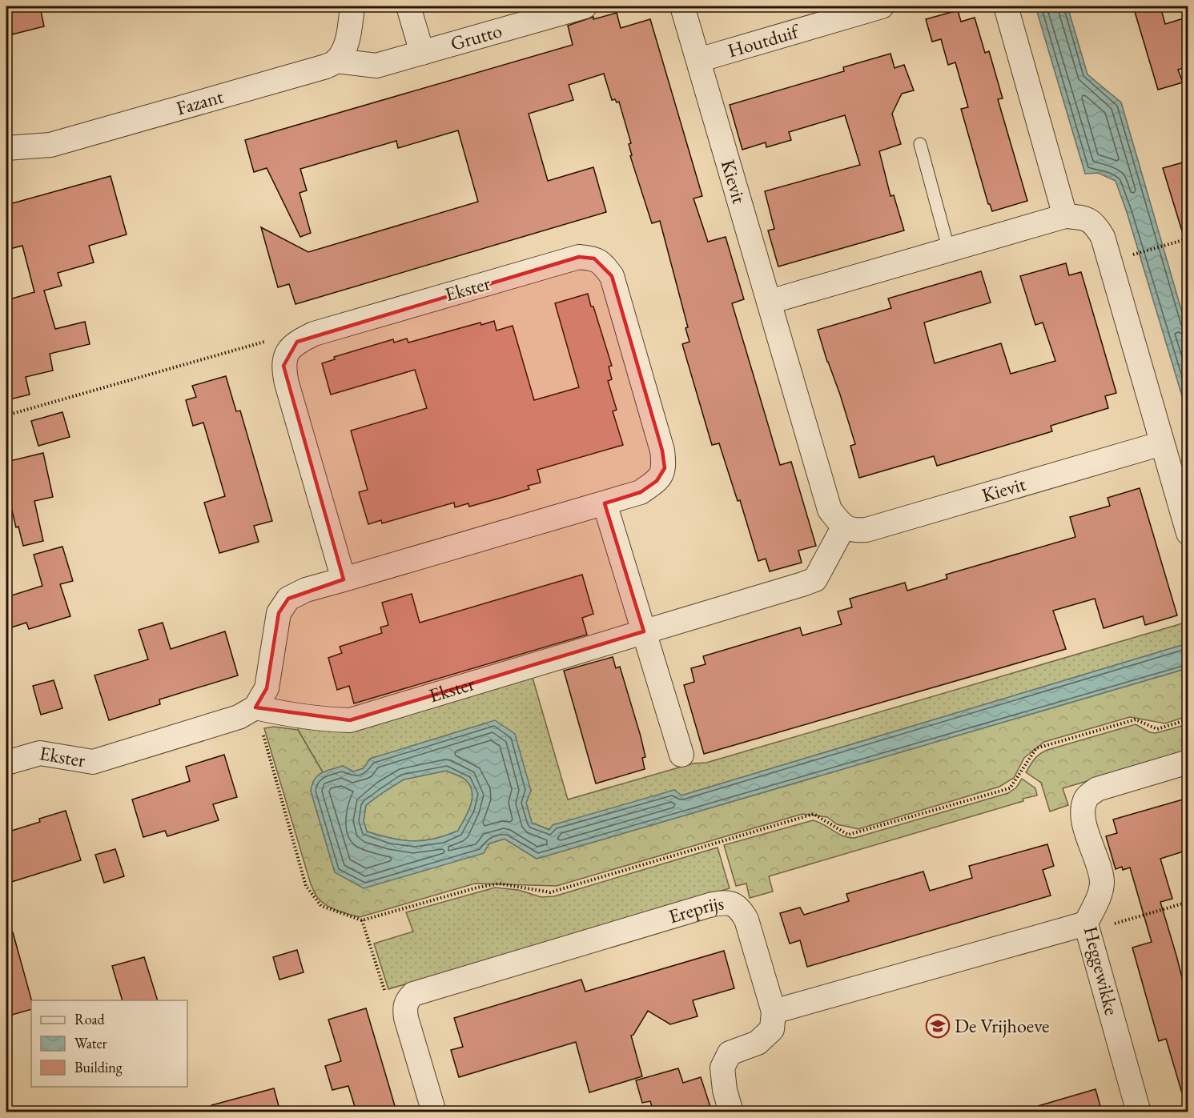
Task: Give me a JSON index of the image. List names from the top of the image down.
{
  "streets": {
    "street": [
      "Grutto",
      "Houtduif",
      "Fazant",
      "Kievit",
      "Ekster",
      "Ereprijs",
      "Heggewikke"
    ]
  },
  "crossings": [
    ["Grutto", "Fazant"],
    ["Houtduif", "Kievit"]
  ],
  "places": {
    "school or university": ["De Vrijhoeve"]
  },
  "legend": ["Road", "Water", "Building"]
}
